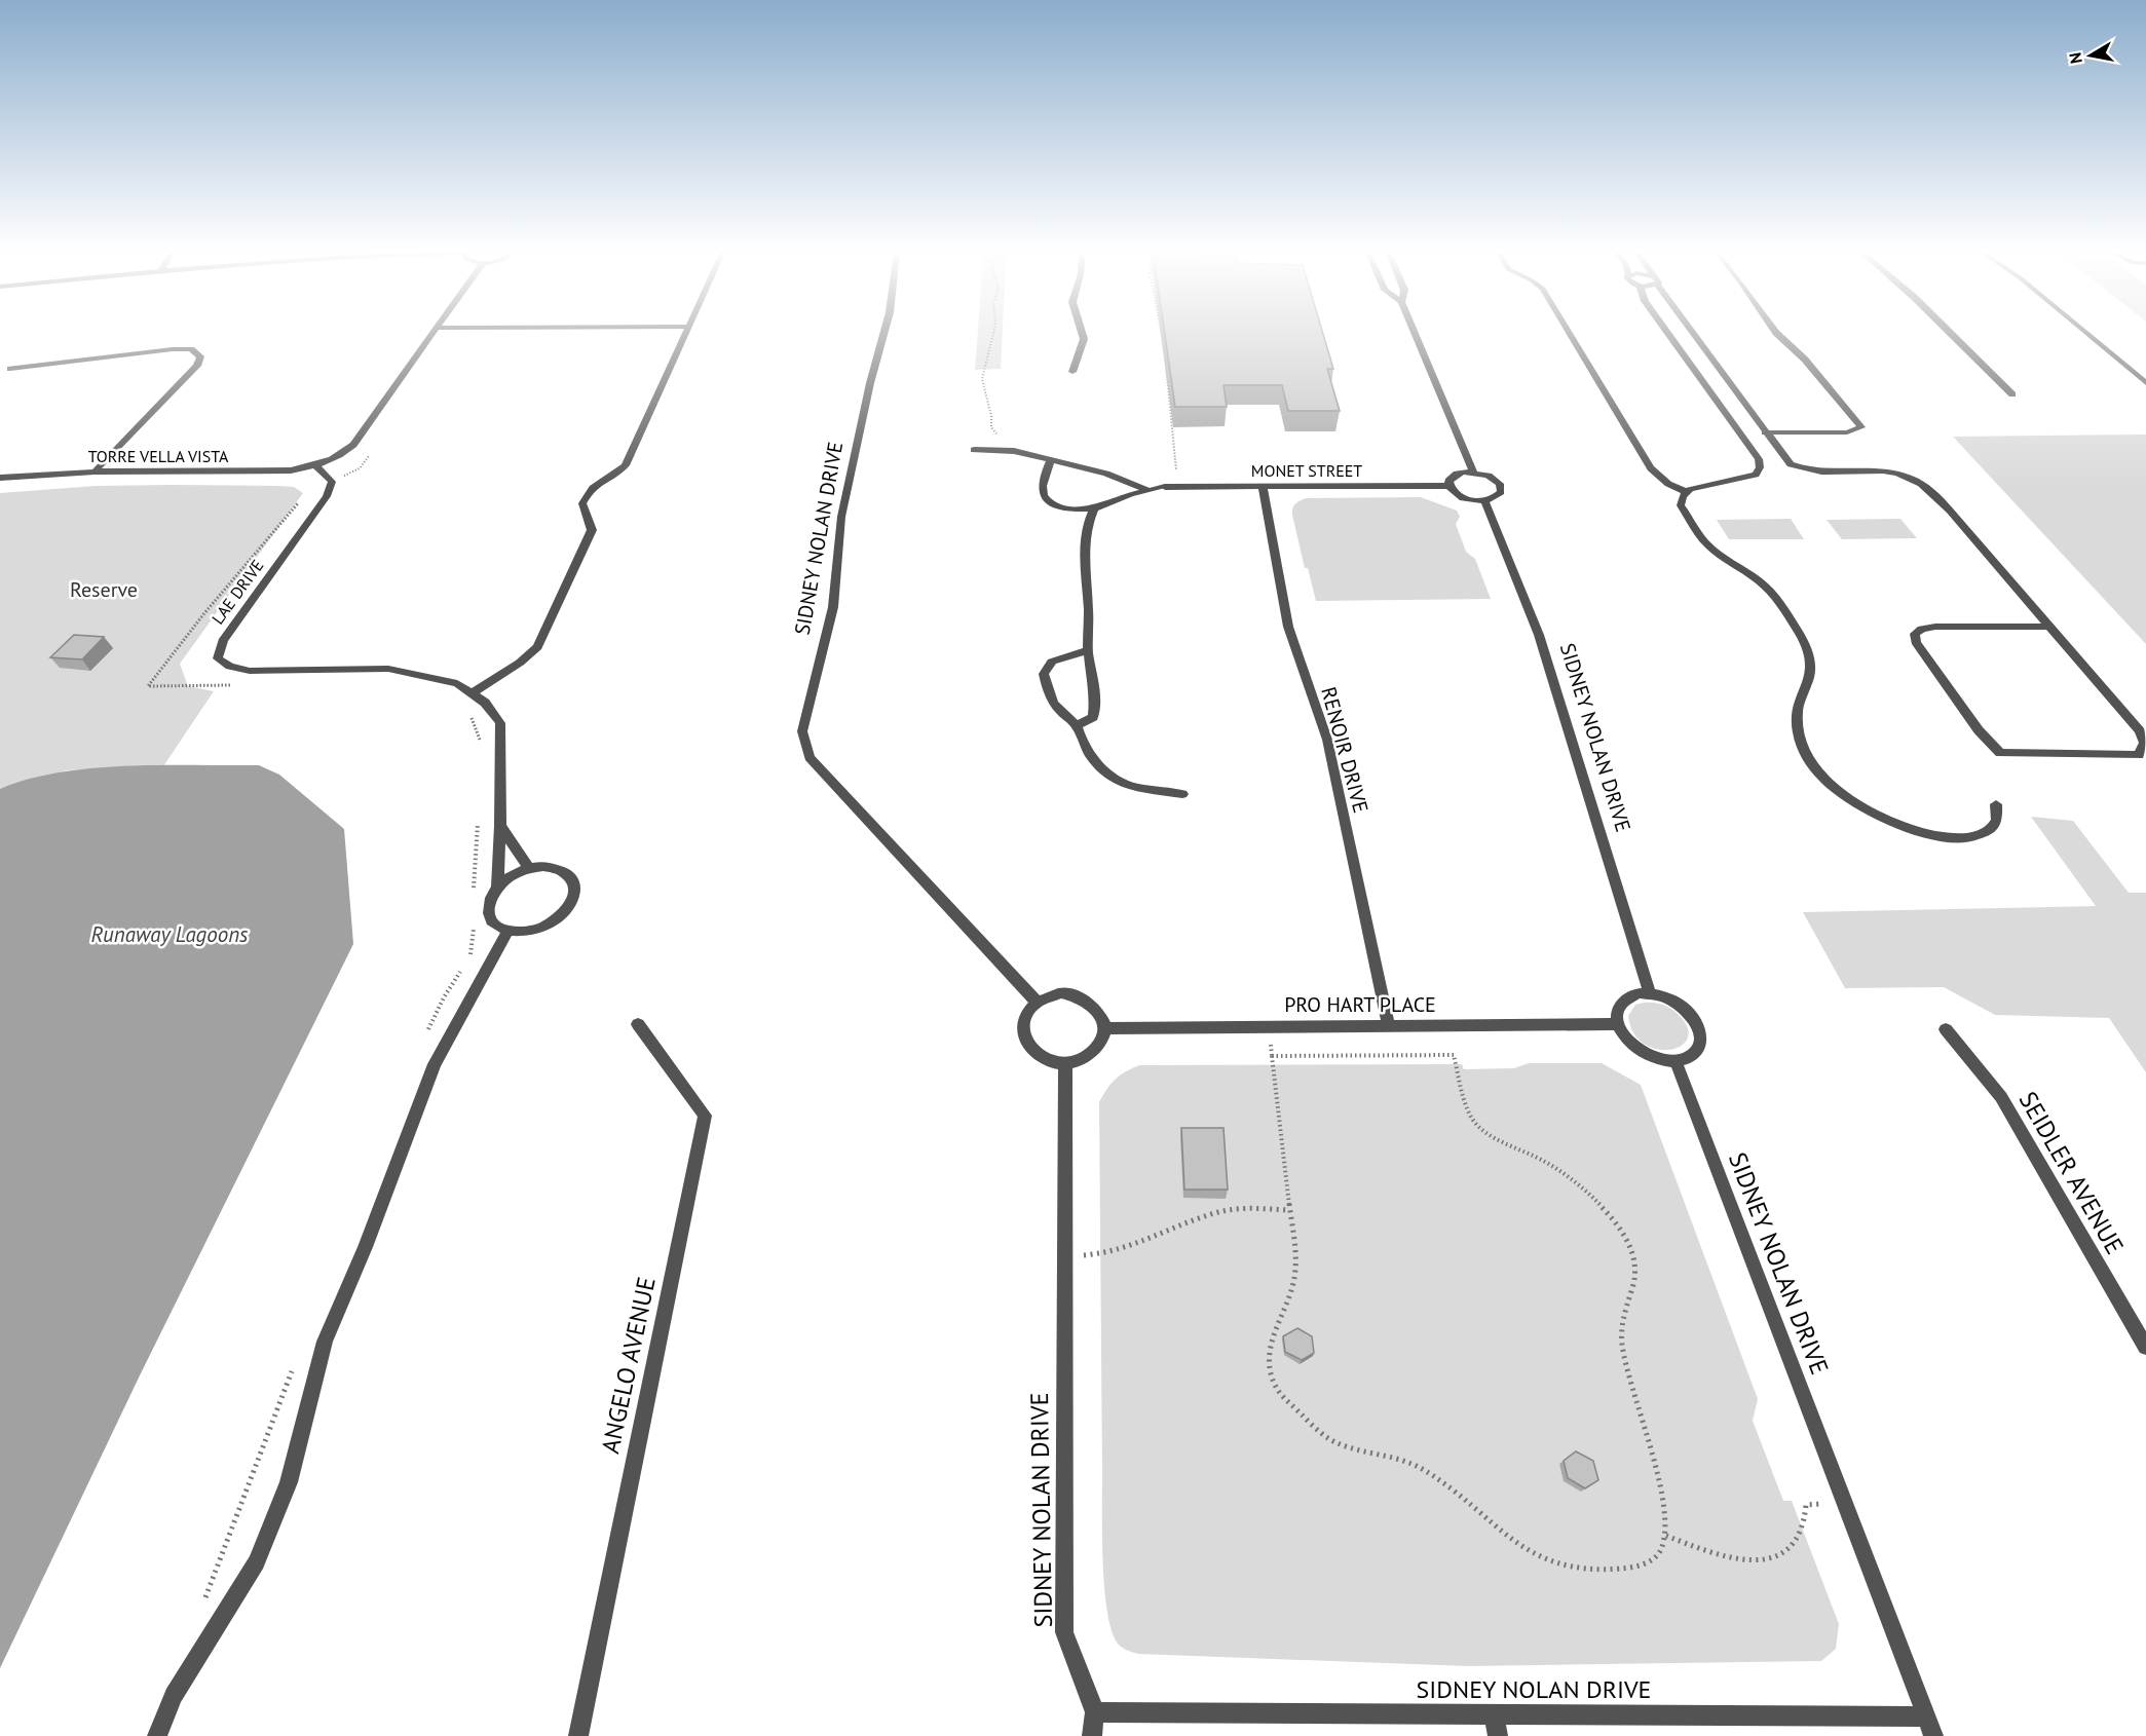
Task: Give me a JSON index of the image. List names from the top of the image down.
{
  "streets": {
    "street": [
      "TORRE VELLA VISTA",
      "MONET STREET",
      "SIDNEY NOLAN DRIVE",
      "LAE DRIVE",
      "RENOIR DRIVE",
      "PRO HART PLACE",
      "SEIDLER AVENUE",
      "ANGELO AVENUE"
    ]
  },
  "crossings": [
    ["MONET STREET", "RENOIR DRIVE"],
    ["SIDNEY NOLAN DRIVE", "PRO HART PLACE"],
    ["RENOIR DRIVE", "PRO HART PLACE"]
  ],
  "water": ["Runaway Lagoons"],
  "parks": ["Reserve"],
  "north": "left"
}
